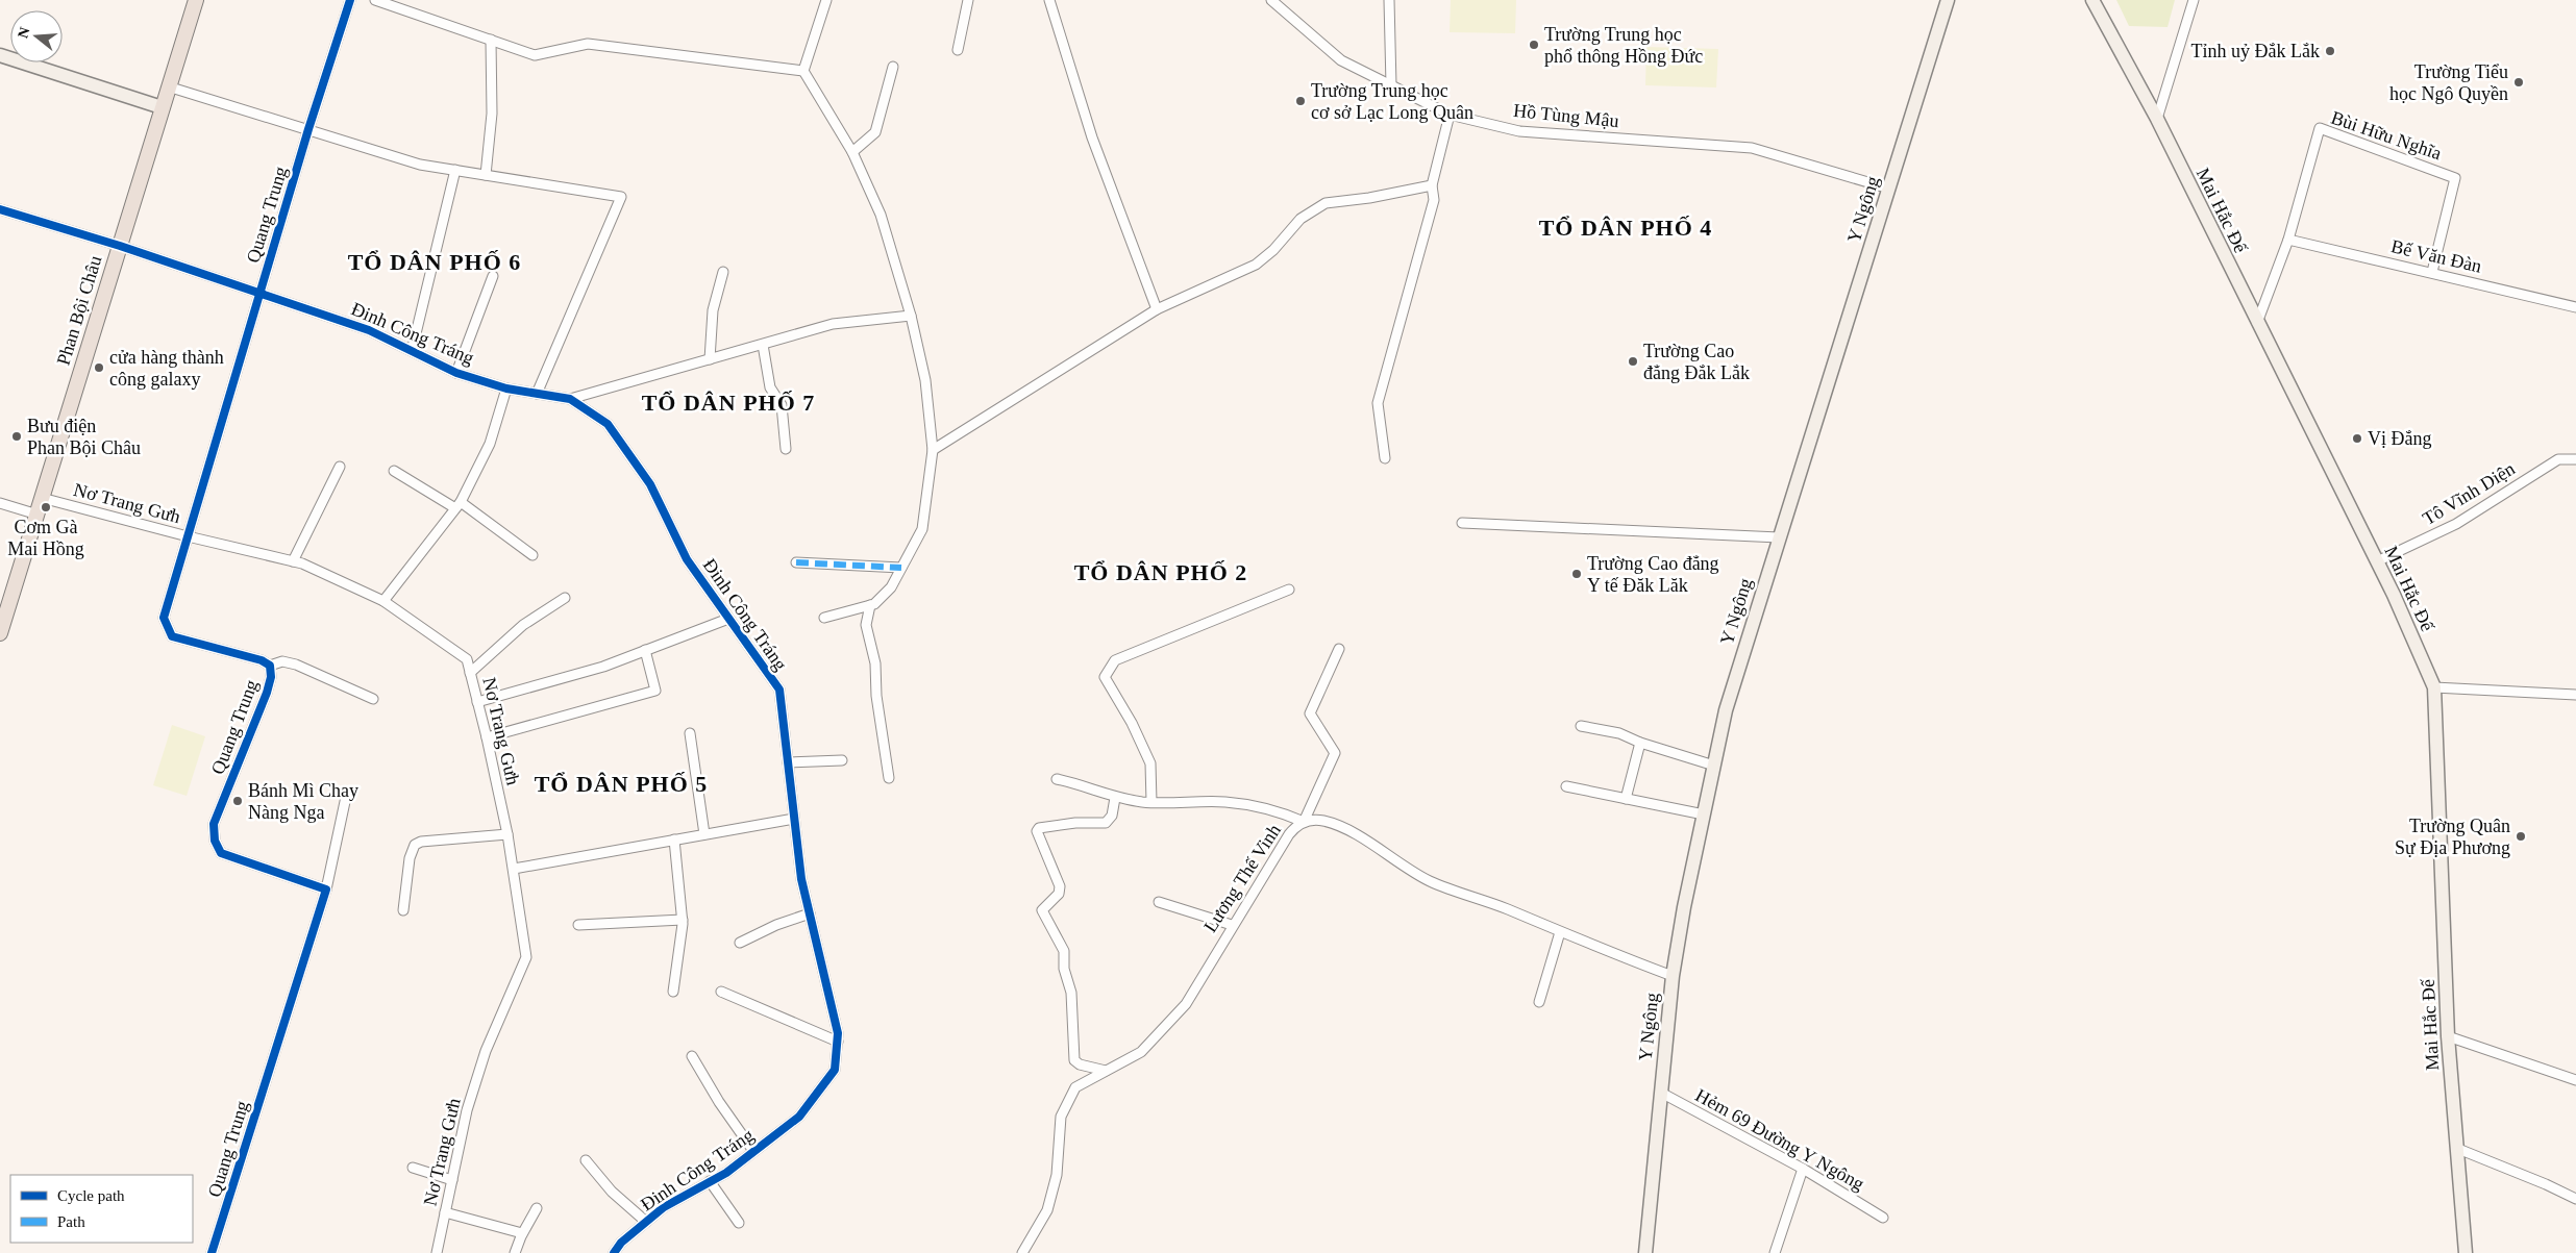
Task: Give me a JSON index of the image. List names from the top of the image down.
{
  "streets": {
    "main road": ["Phan Bội Châu"],
    "street": [
      "Hồ Tùng Mậu",
      "Bùi Hữu Nghĩa",
      "Y Ngông",
      "Mai Hắc Đế",
      "Quang Trung",
      "Bế Văn Đàn",
      "Đinh Công Tráng",
      "Tô Vĩnh Diện",
      "Nơ Trang Gưh",
      "Lương Thế Vinh",
      "Hẻm 69 Đường Y Ngông"
    ]
  },
  "crossings": [
    ["Hồ Tùng Mậu", "Y Ngông"],
    ["Bùi Hữu Nghĩa", "Mai Hắc Đế"],
    ["Bùi Hữu Nghĩa", "Bế Văn Đàn"],
    ["Y Ngông", "Lương Thế Vinh"],
    ["Y Ngông", "Hẻm 69 Đường Y Ngông"],
    ["Mai Hắc Đế", "Tô Vĩnh Diện"],
    ["Quang Trung", "Đinh Công Tráng"],
    ["Quang Trung", "Nơ Trang Gưh"],
    ["Phan Bội Châu", "Đinh Công Tráng"],
    ["Phan Bội Châu", "Nơ Trang Gưh"]
  ],
  "districts": [
    "TỔ DÂN PHỐ 4",
    "TỔ DÂN PHỐ 6",
    "TỔ DÂN PHỐ 7",
    "TỔ DÂN PHỐ 2",
    "TỔ DÂN PHỐ 5"
  ],
  "places": [
    "Trường Trung học phổ thông Hồng Đức",
    "Tỉnh uỷ Đắk Lắk",
    "Trường Tiểu học Ngô Quyền",
    "Trường Trung học cơ sở Lạc Long Quân",
    "Trường Cao đẳng Đắk Lắk",
    "cửa hàng thành công galaxy",
    "Bưu điện Phan Bội Châu",
    "Vị Đắng",
    "Cơm Gà Mai Hồng",
    "Trường Cao đẳng Y tế Đăk Lăk",
    "Bánh Mì Chay Nàng Nga",
    "Trường Quân Sự Địa Phương"
  ],
  "legend": ["Cycle path", "Path"],
  "north": "left"
}
